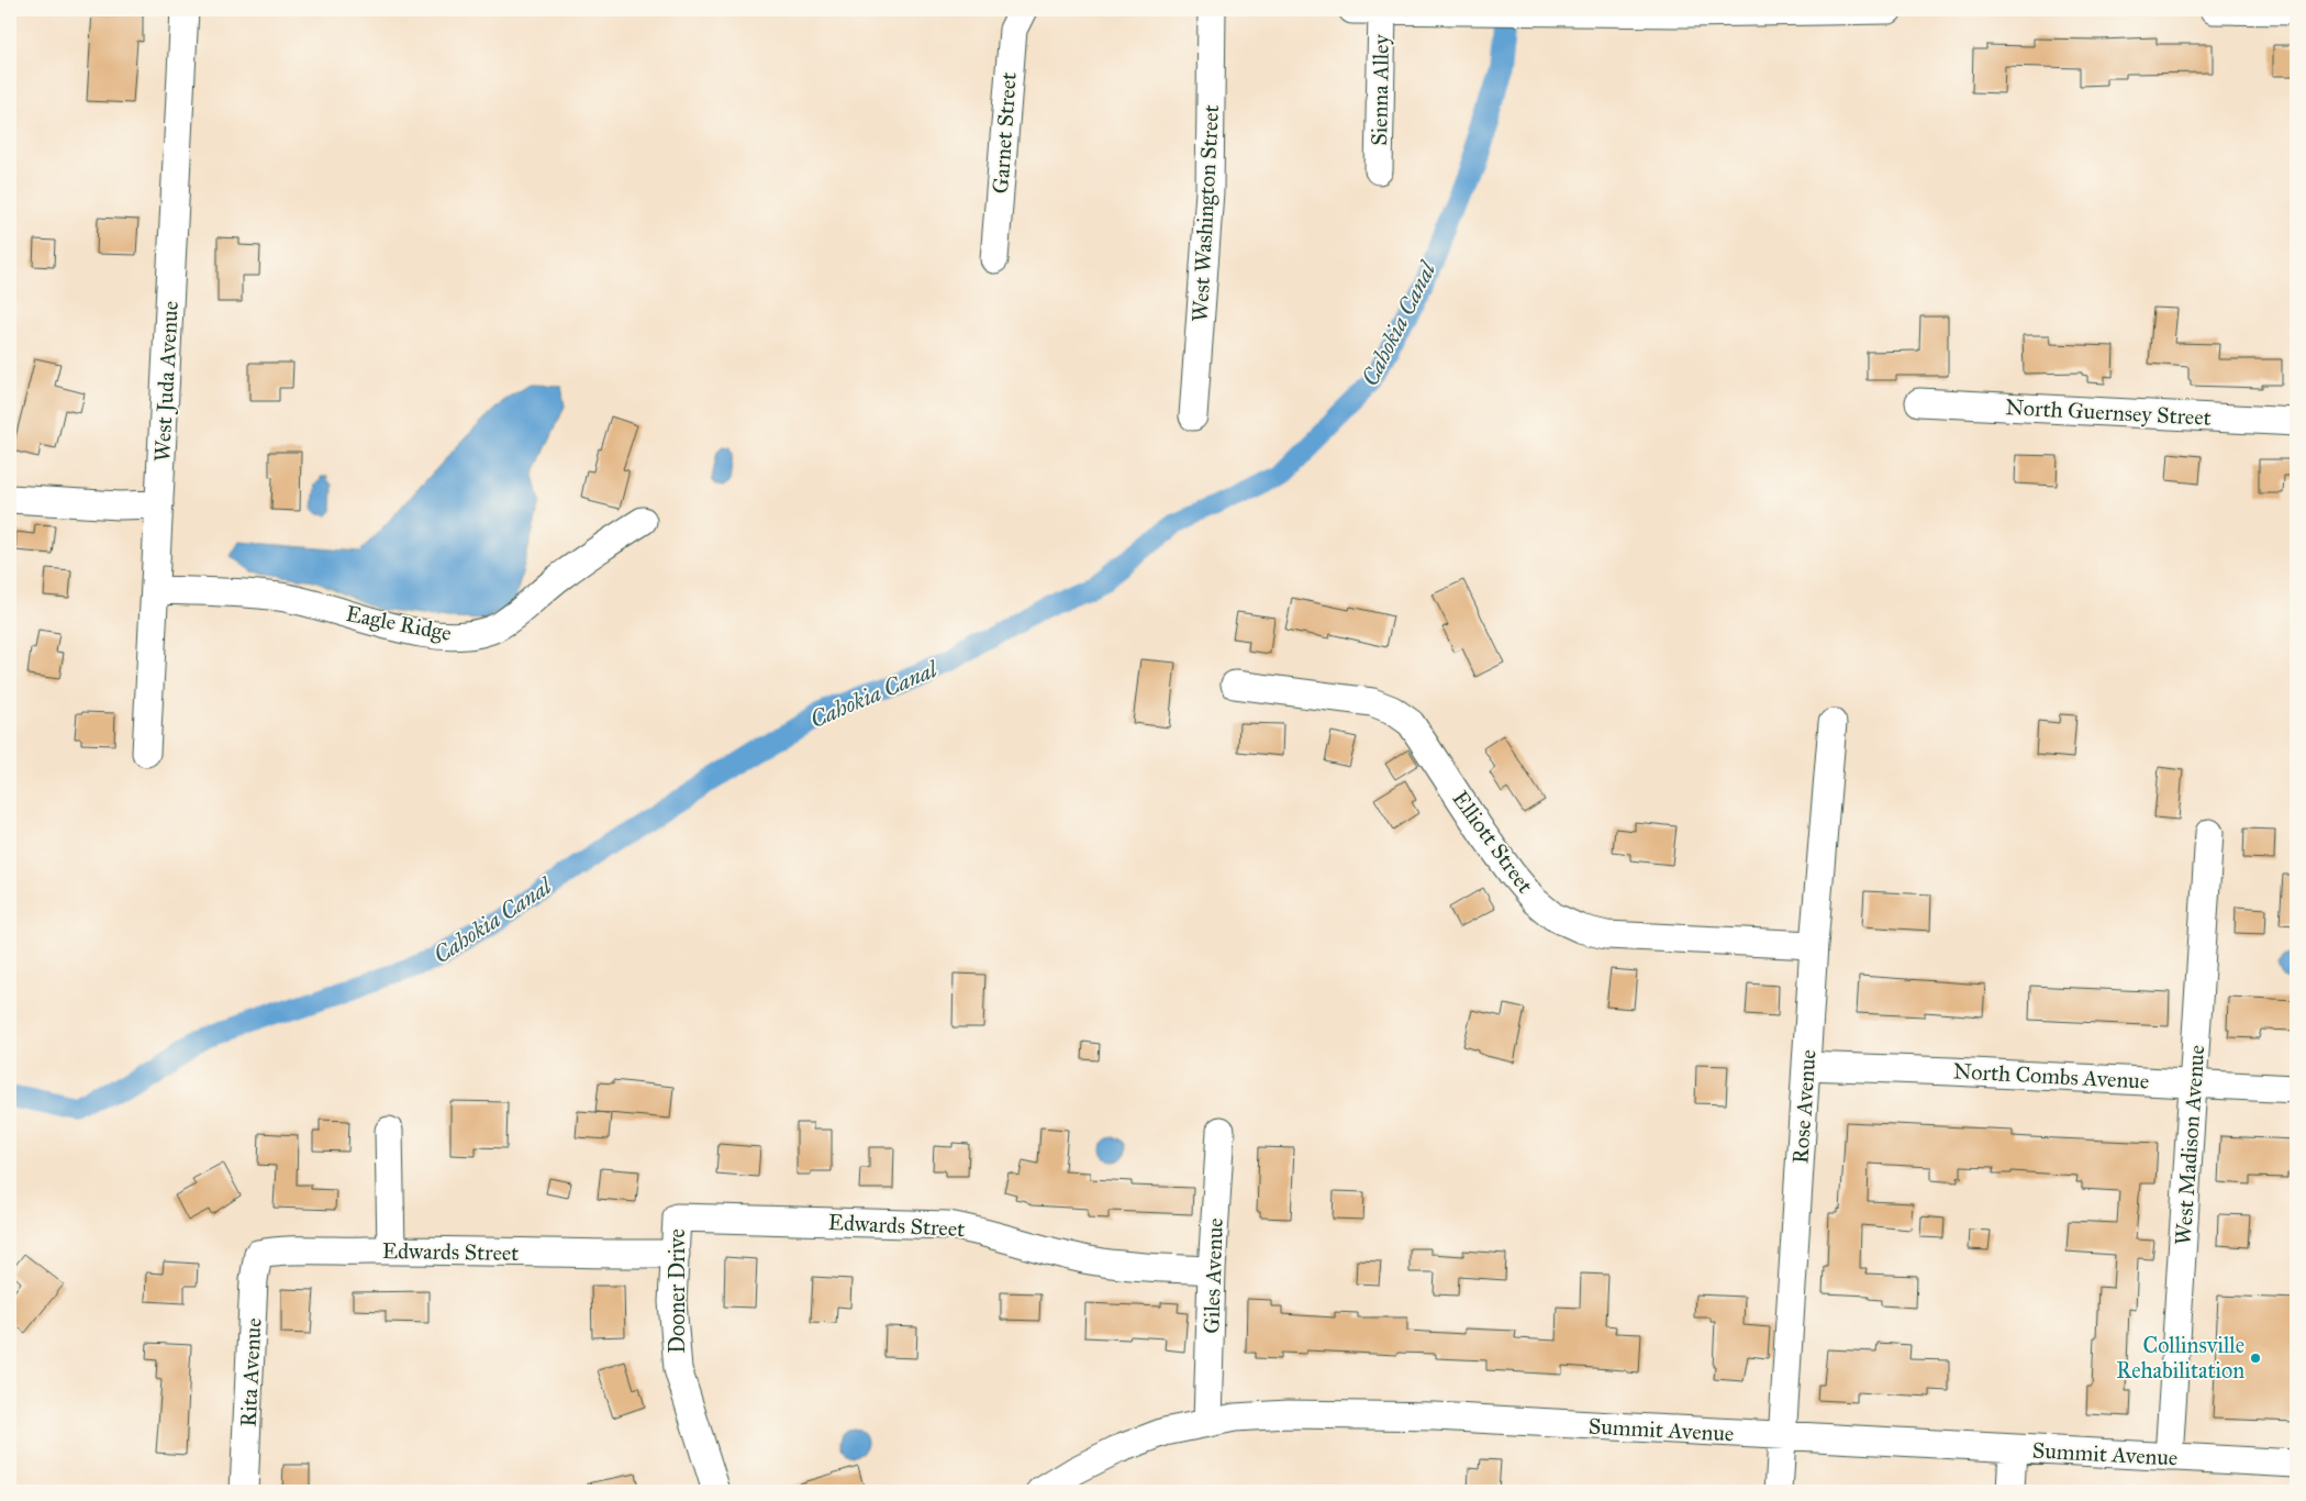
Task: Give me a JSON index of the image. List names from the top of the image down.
{
  "streets": {
    "street": [
      "Sienna Alley",
      "Garnet Street",
      "West Washington Street",
      "West Juda Avenue",
      "North Guernsey Street",
      "Eagle Ridge",
      "Elliott Street",
      "North Combs Avenue",
      "Rose Avenue",
      "West Madison Avenue",
      "Edwards Street",
      "Giles Avenue",
      "Dooner Drive",
      "Rita Avenue",
      "Summit Avenue"
    ]
  },
  "crossings": [
    ["West Juda Avenue", "Eagle Ridge"],
    ["Elliott Street", "Rose Avenue"],
    ["North Combs Avenue", "Rose Avenue"],
    ["North Combs Avenue", "West Madison Avenue"],
    ["Rose Avenue", "Summit Avenue"],
    ["West Madison Avenue", "Summit Avenue"],
    ["Edwards Street", "Giles Avenue"],
    ["Edwards Street", "Dooner Drive"],
    ["Edwards Street", "Rita Avenue"],
    ["Giles Avenue", "Summit Avenue"]
  ],
  "water": ["Cahokia Canal"],
  "places": ["Collinsville Rehabilitation"]
}
